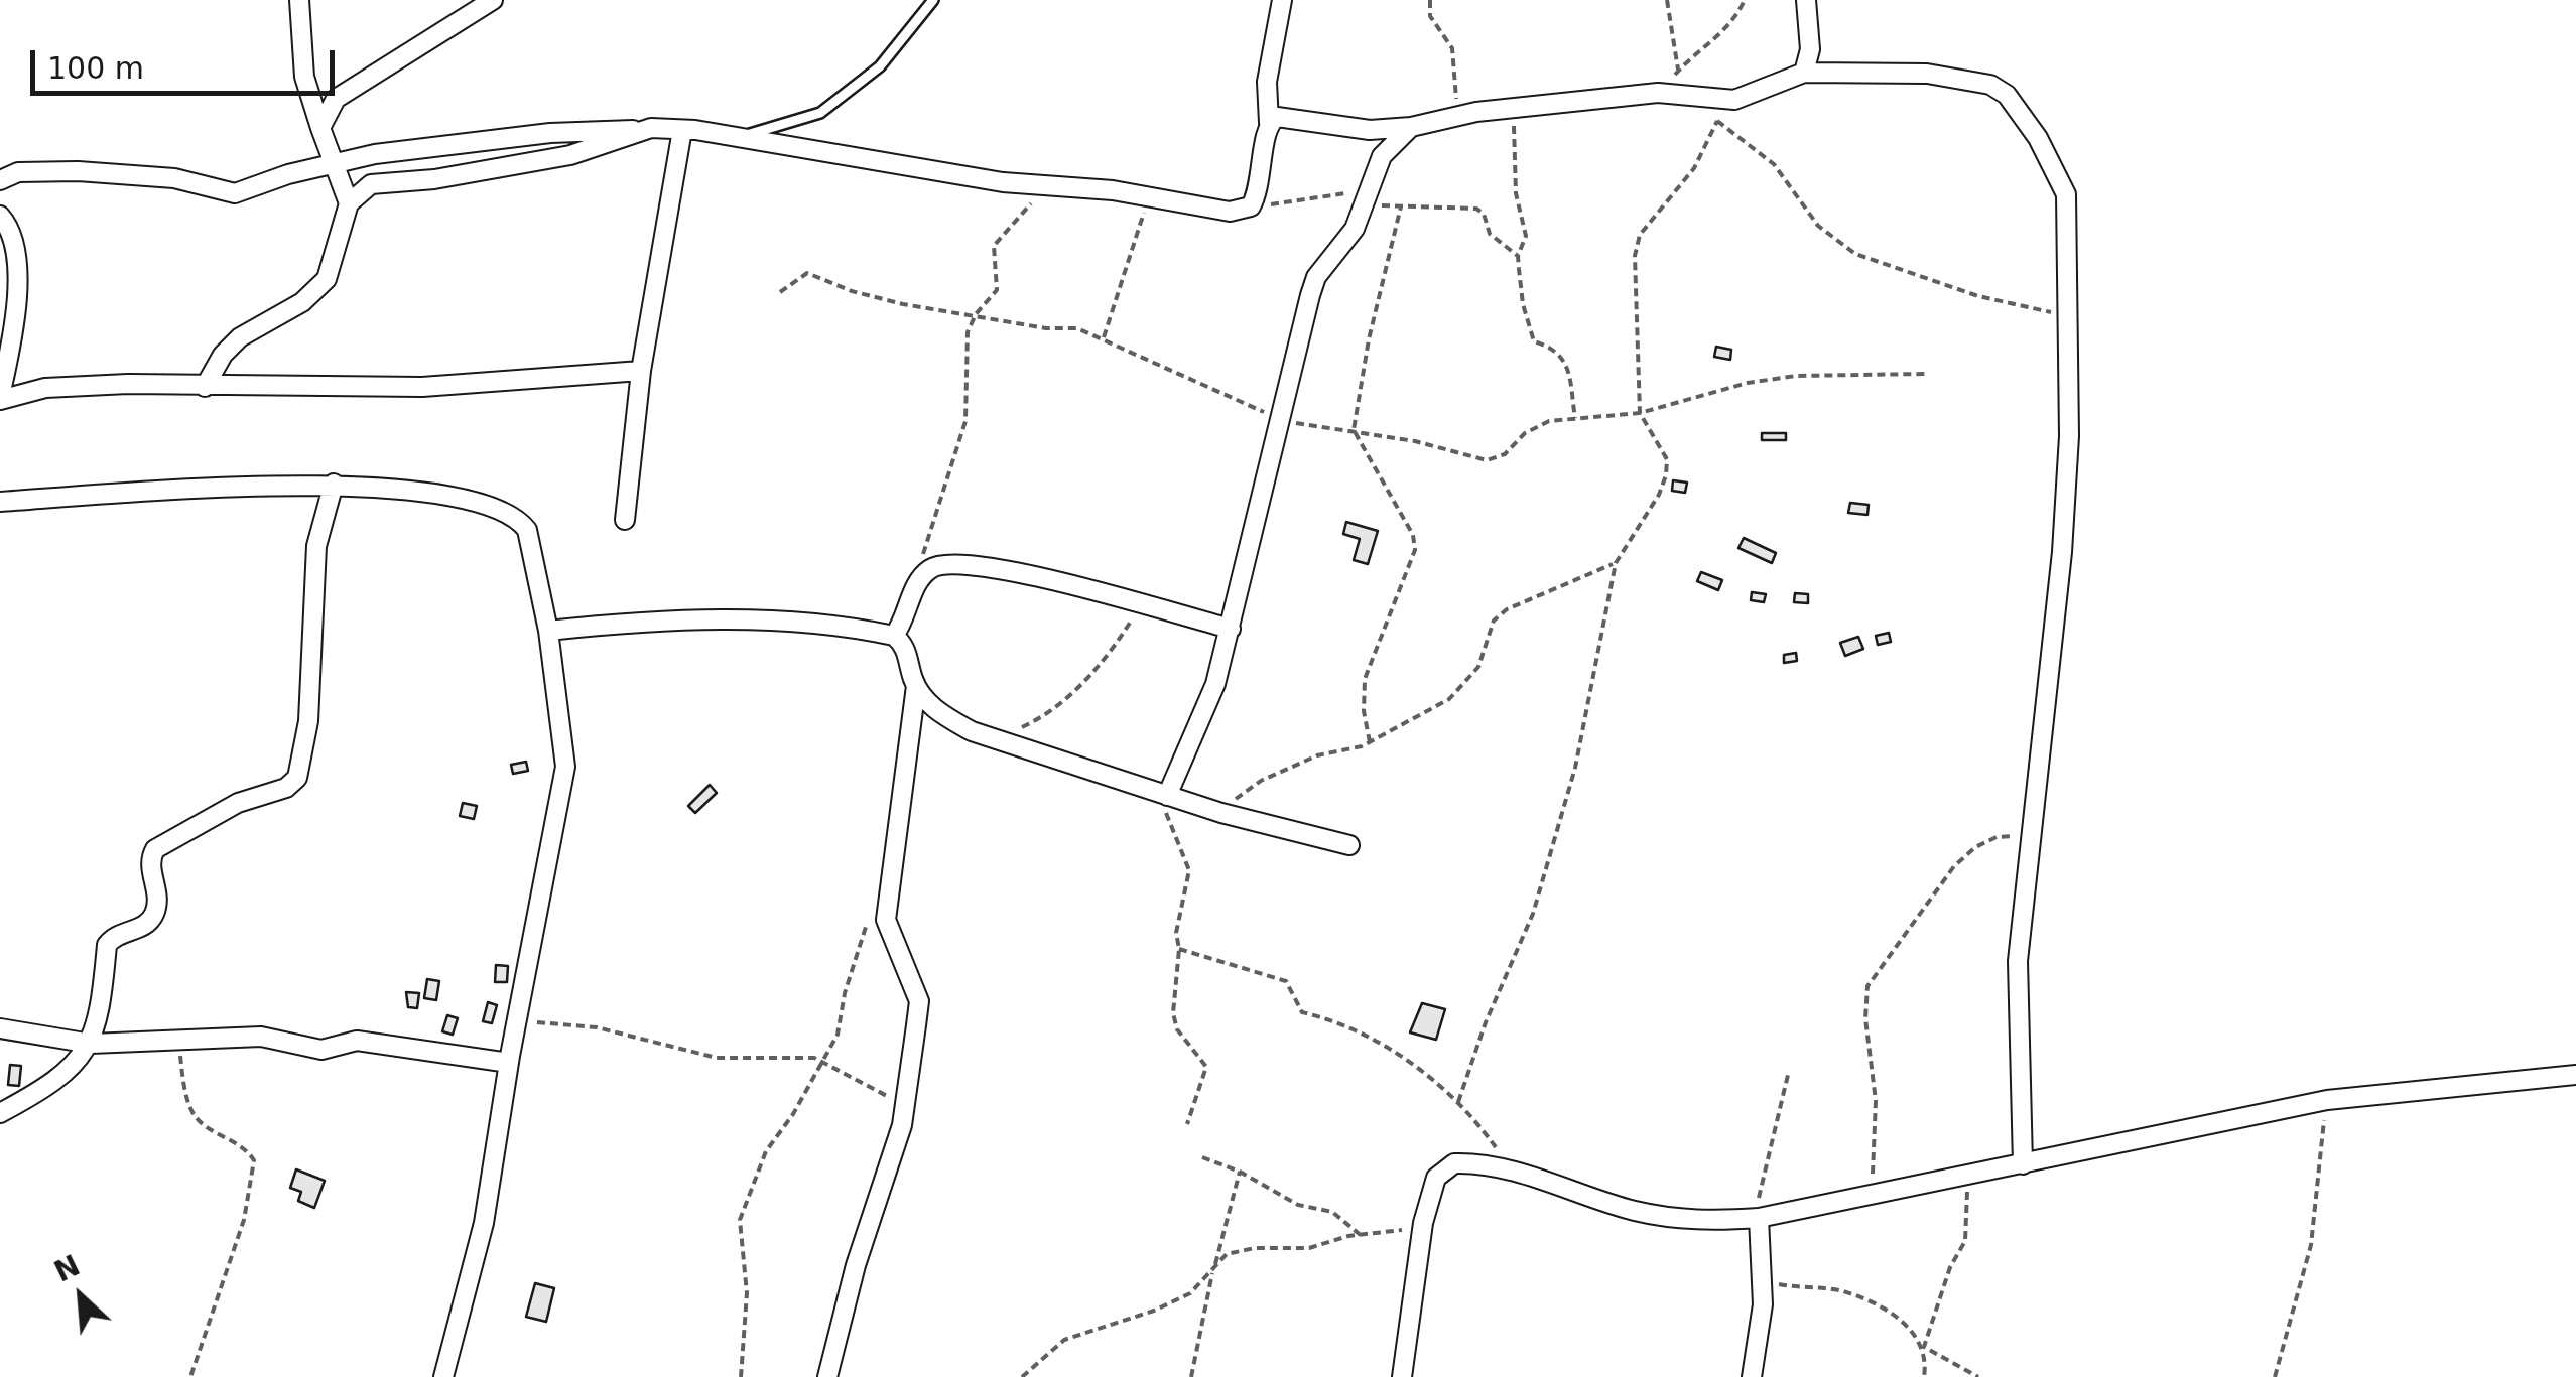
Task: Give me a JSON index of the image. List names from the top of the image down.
{
  "scale_bar": "100 m",
  "north": "top left"
}
